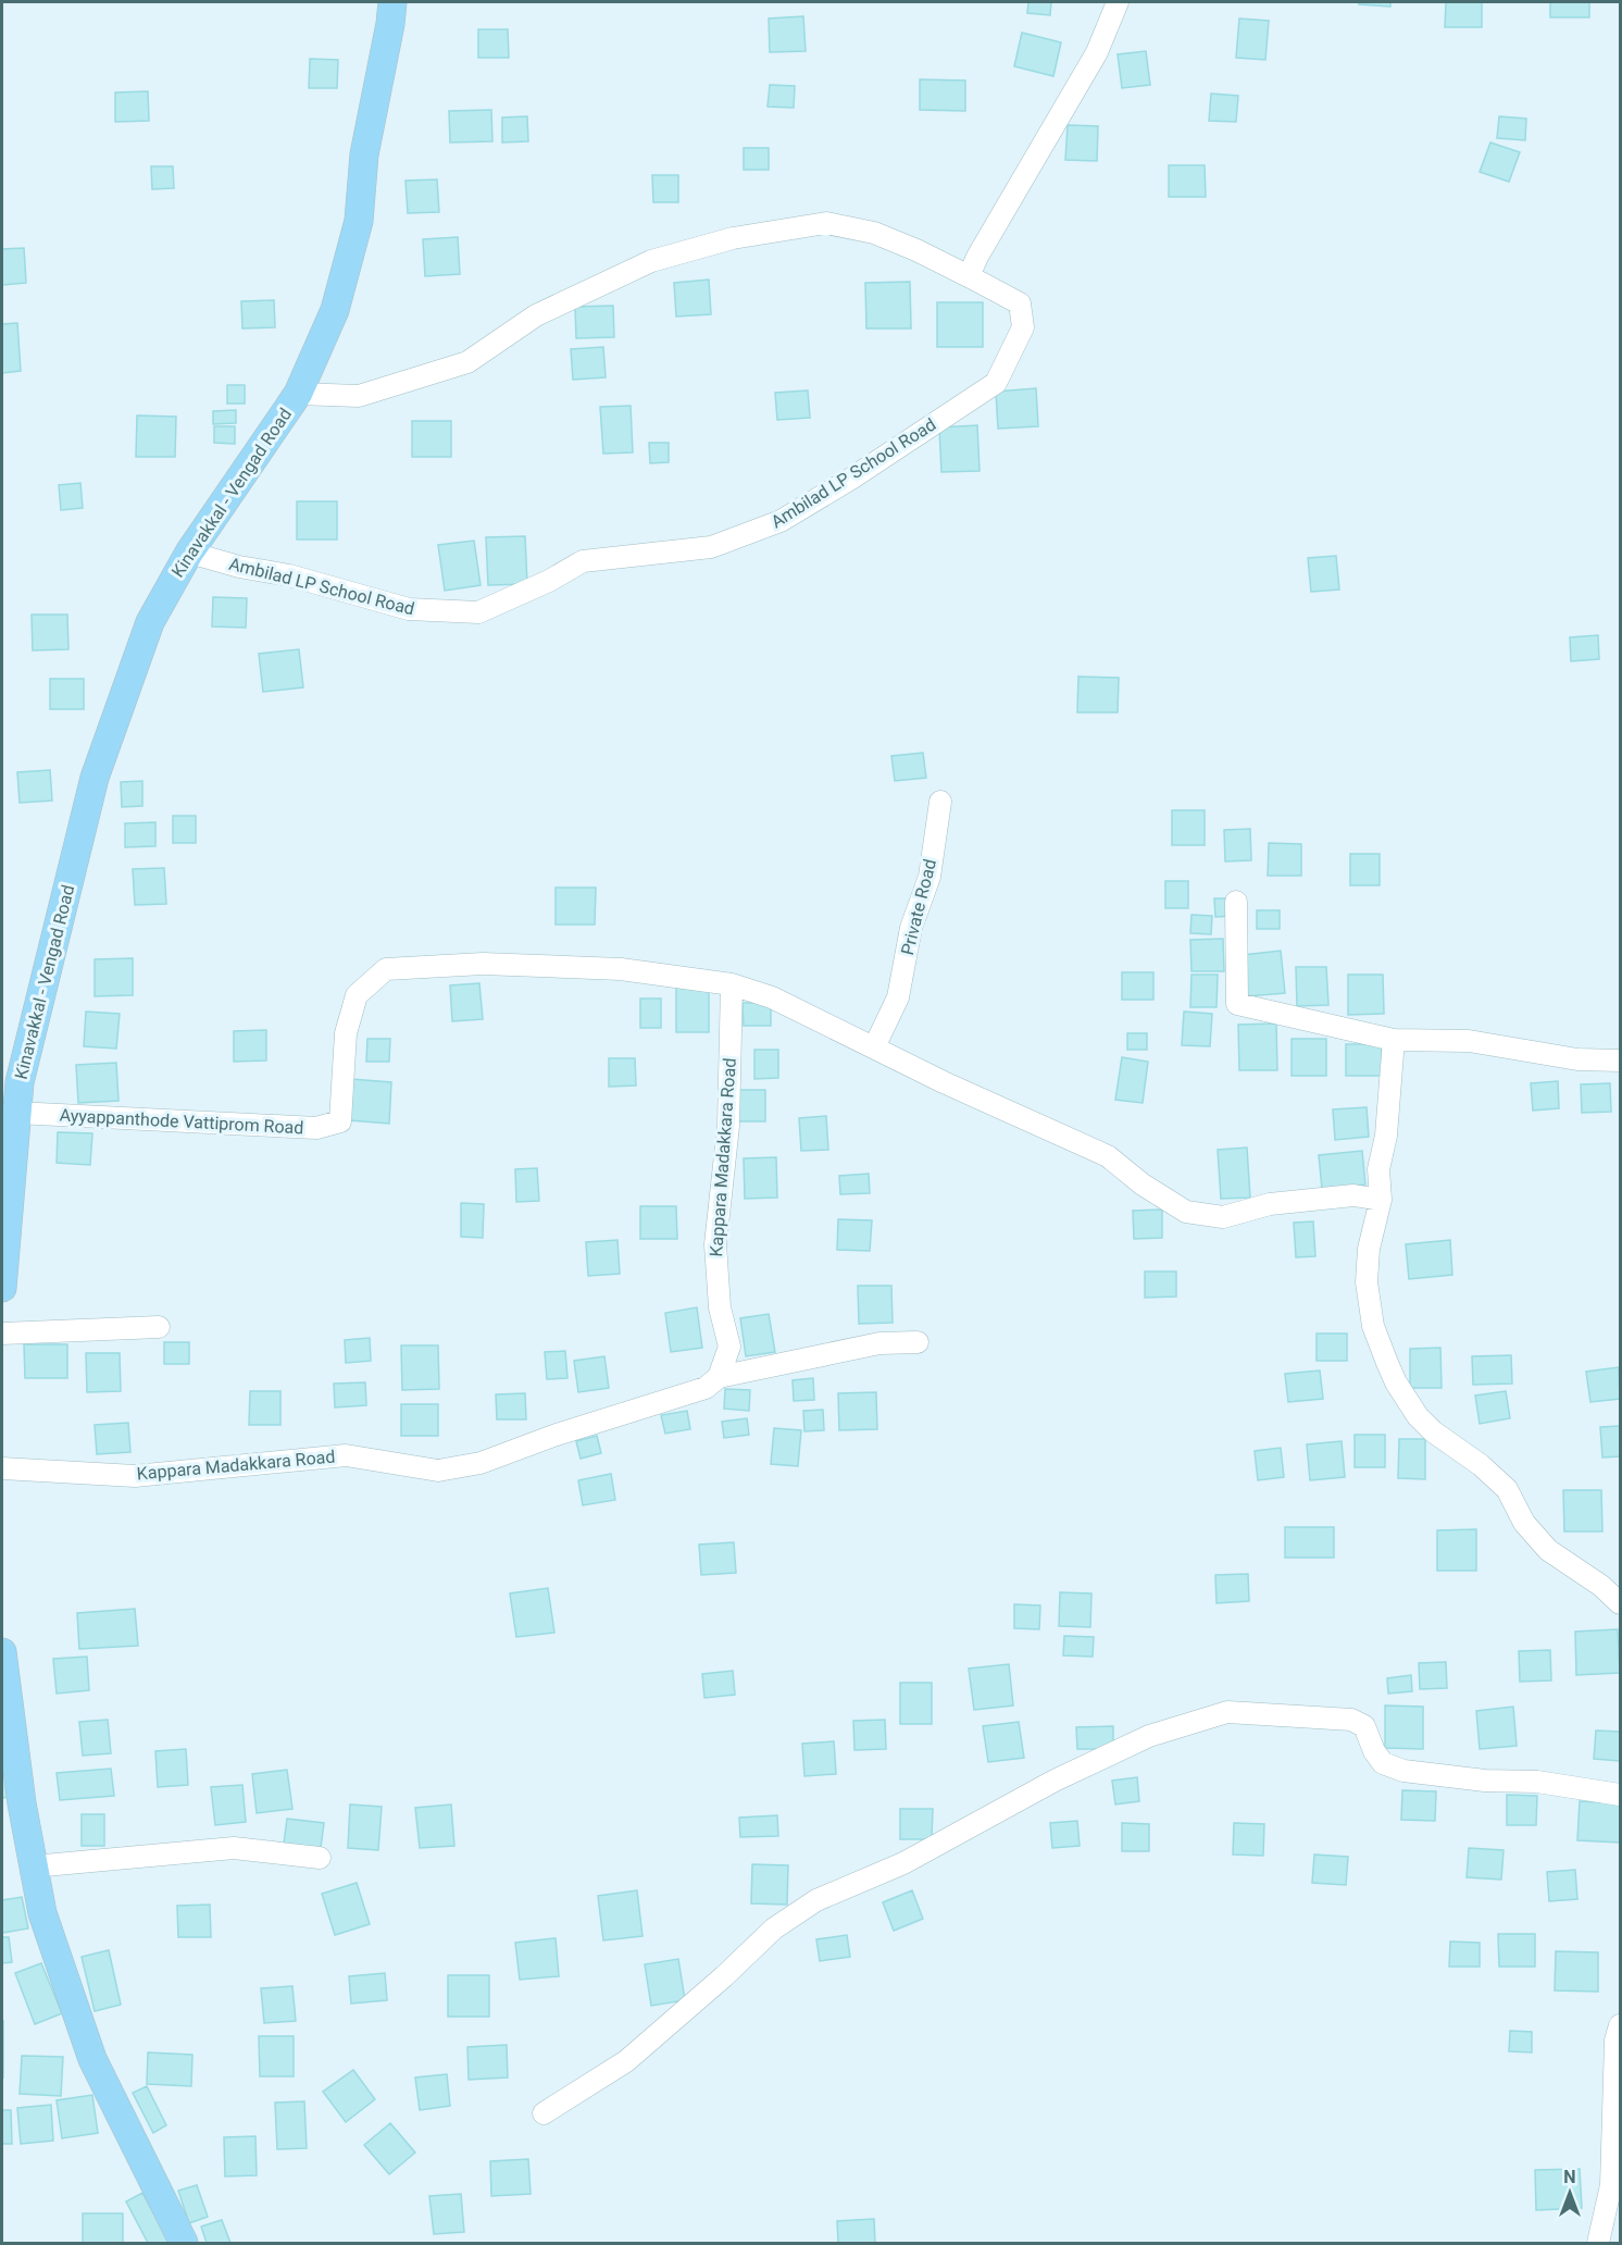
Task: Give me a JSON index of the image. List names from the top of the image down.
{
  "streets": {
    "main road": ["Kinavakkal - Vengad Road"],
    "street": [
      "Ambilad LP School Road",
      "Private Road",
      "Ayyappanthode Vattiprom Road",
      "Kappara Madakkara Road"
    ]
  },
  "crossings": [
    ["Ambilad LP School Road", "Kinavakkal - Vengad Road"],
    ["Kinavakkal - Vengad Road", "Ayyappanthode Vattiprom Road"],
    ["Ayyappanthode Vattiprom Road", "Kappara Madakkara Road"]
  ],
  "north": "top"
}
